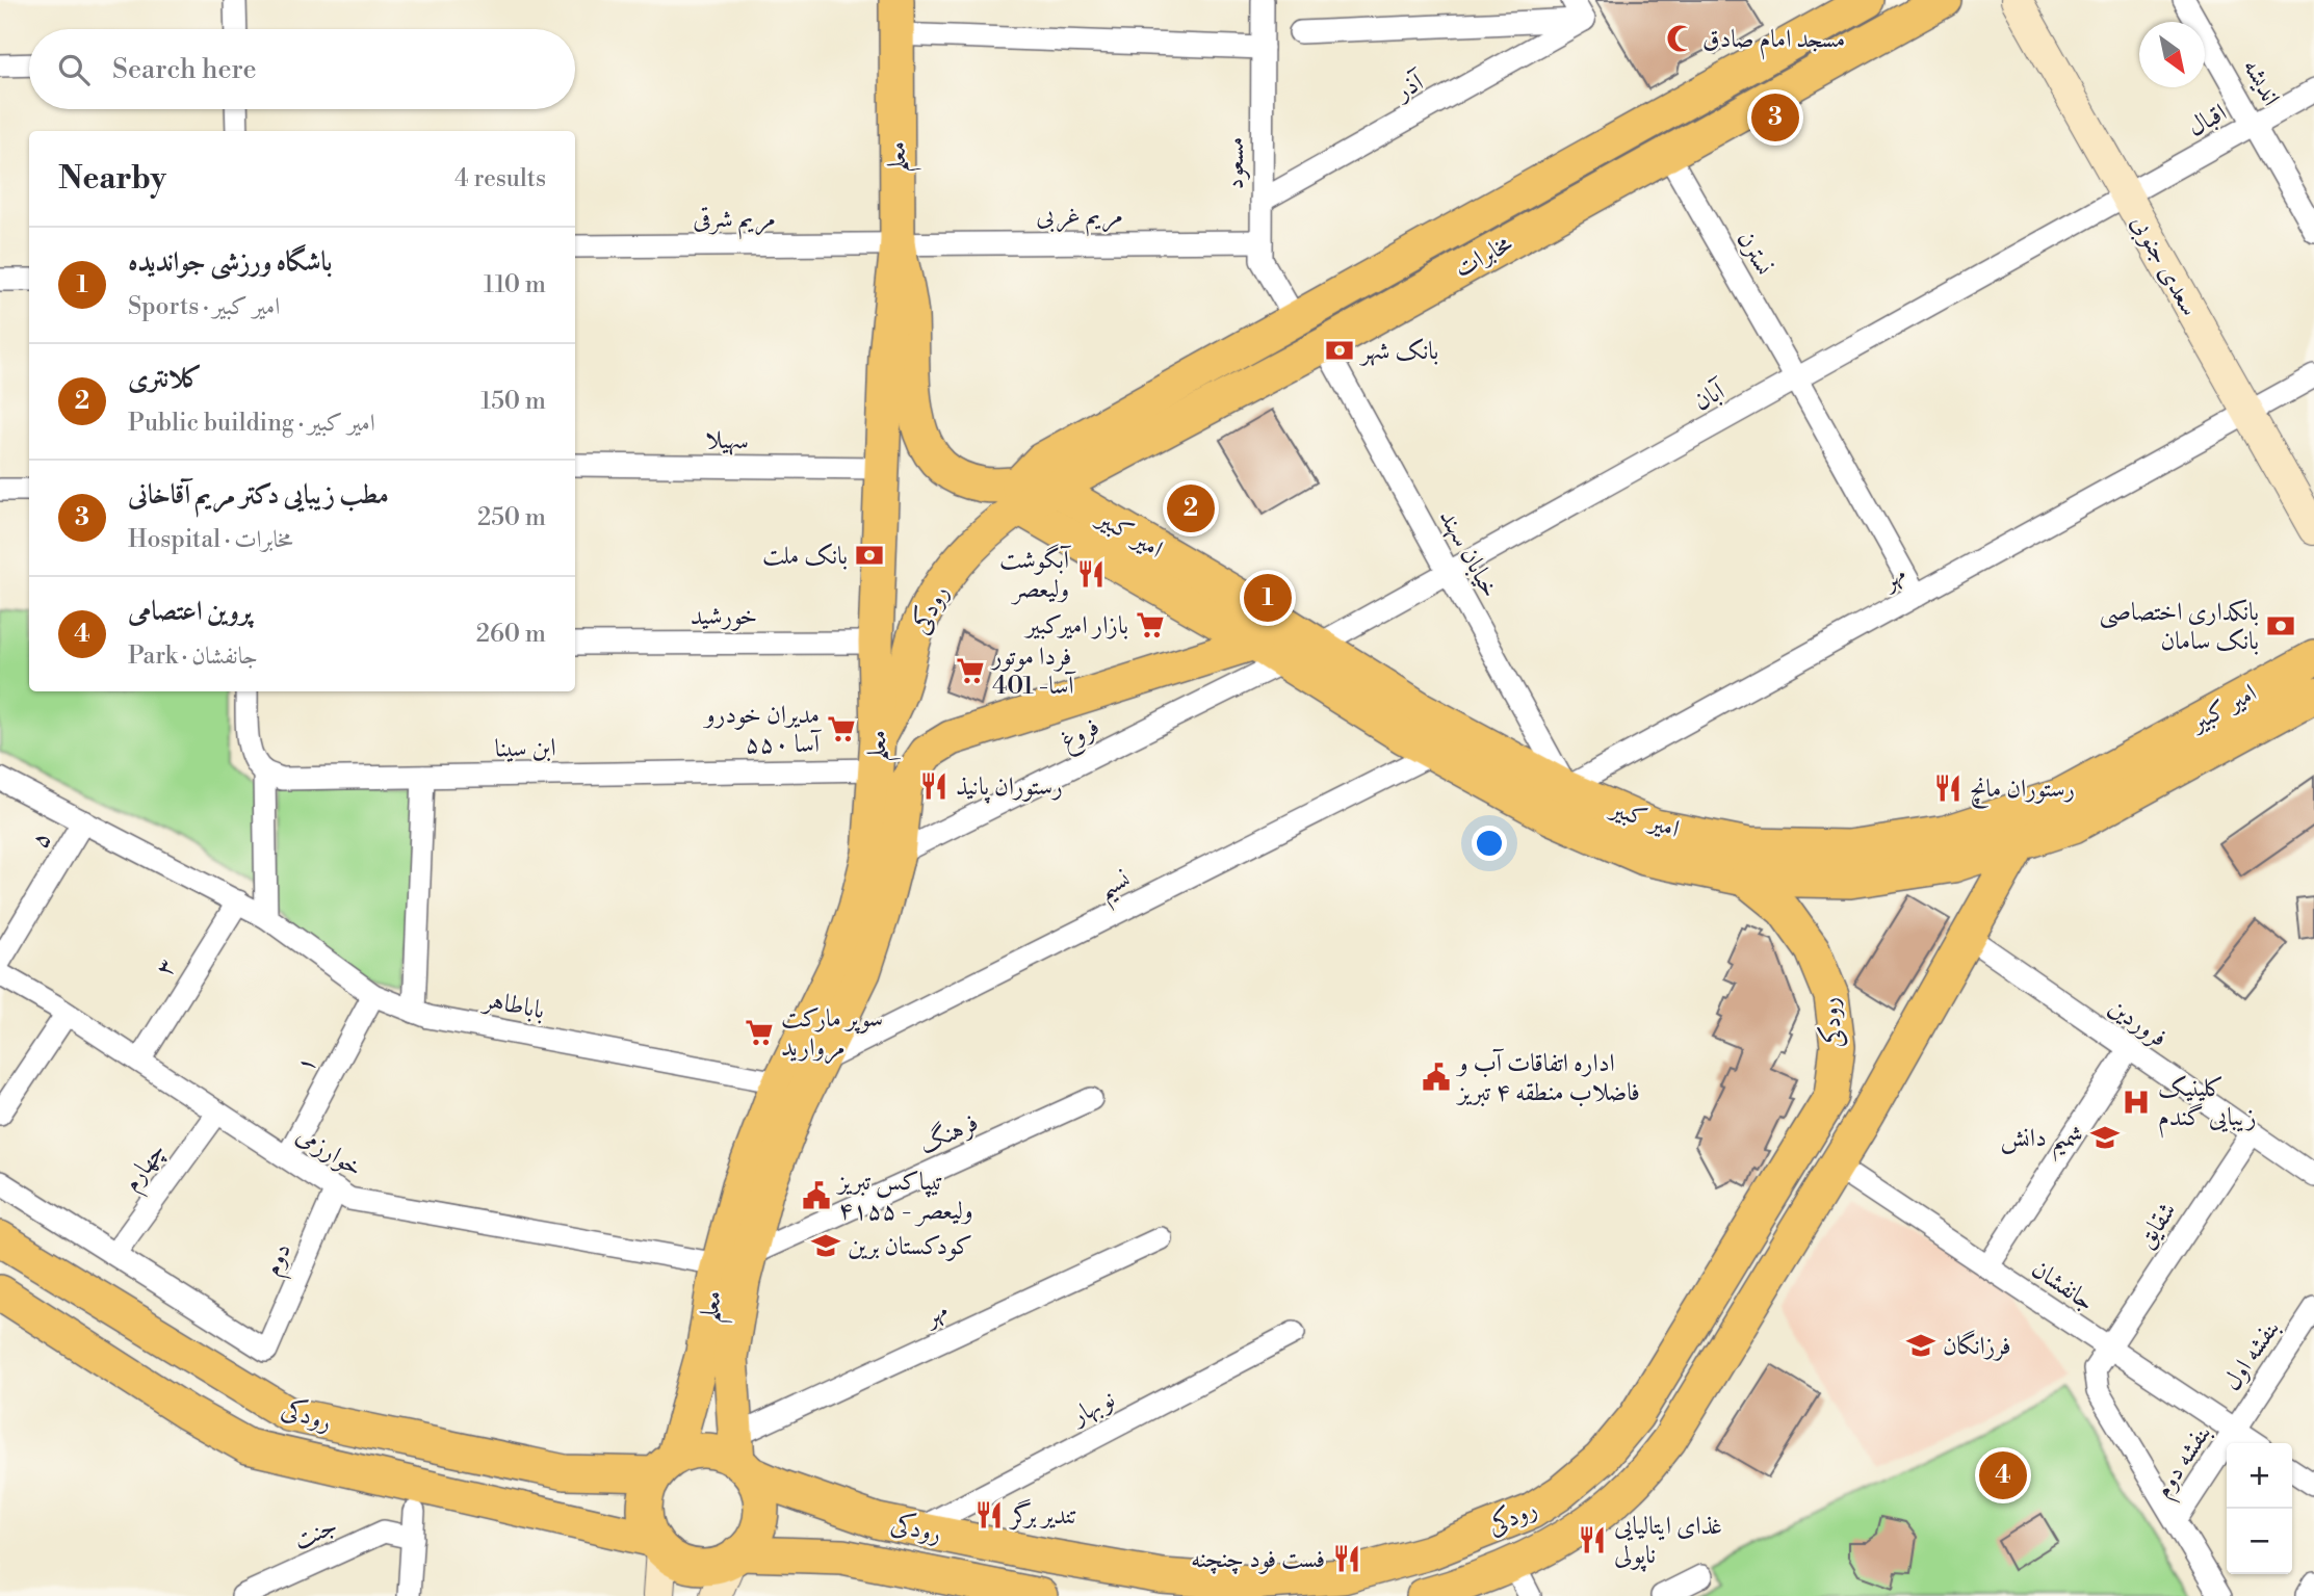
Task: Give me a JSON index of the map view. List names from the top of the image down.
{
  "streets": {
    "main road": [
      "معلم",
      "مخابرات",
      "سعدى جنوبی",
      "امیر کبیر",
      "رودکی",
      "رودکى"
    ],
    "street": [
      "اندیشه",
      "آذر",
      "اقبال",
      "مسعود",
      "مریم غربی",
      "مریم شرقی",
      "نسترن",
      "آبان",
      "سهیلا",
      "خیابان سهند",
      "مهر",
      "خورشید",
      "فروغ",
      "ابن سینا",
      "۵",
      "نسیم",
      "۳",
      "باباطاهر",
      "فروردین",
      "۱",
      "فرهنگ",
      "خوارزمی",
      "چهارم",
      "شقایق",
      "دوم",
      "جانفشان",
      "بنفشه اول",
      "نوبهار",
      "بنفشه دوم",
      "جنت"
    ]
  },
  "crossings": [
    ["اندیشه", "اقبال"],
    ["آذر", "مسعود"],
    ["اقبال", "سعدى جنوبی"],
    ["اقبال", "آبان"],
    ["معلم", "مریم غربی"],
    ["معلم", "مریم شرقی"],
    ["معلم", "سهیلا"],
    ["معلم", "امیر کبیر"],
    ["معلم", "مهر"],
    ["معلم", "رودکی"],
    ["معلم", "خورشید"],
    ["معلم", "فروغ"],
    ["معلم", "ابن سینا"],
    ["معلم", "نسیم"],
    ["معلم", "باباطاهر"],
    ["معلم", "رودکى"],
    ["معلم", "فرهنگ"],
    ["معلم", "خوارزمی"],
    ["مسعود", "مریم غربی"],
    ["مسعود", "مخابرات"],
    ["مریم غربی", "مریم شرقی"],
    ["نسترن", "مخابرات"],
    ["نسترن", "آبان"],
    ["نسترن", "مهر"],
    ["مخابرات", "امیر کبیر"],
    ["مخابرات", "خیابان سهند"],
    ["مخابرات", "رودکی"],
    ["سعدى جنوبی", "آبان"],
    ["سعدى جنوبی", "مهر"],
    ["آبان", "امیر کبیر"],
    ["آبان", "خیابان سهند"],
    ["امیر کبیر", "خیابان سهند"],
    ["امیر کبیر", "مهر"],
    ["امیر کبیر", "فروغ"],
    ["امیر کبیر", "نسیم"],
    ["امیر کبیر", "رودکى"],
    ["خیابان سهند", "مهر"],
    ["مهر", "رودکی"],
    ["مهر", "رودکى"],
    ["رودکی", "ابن سینا"],
    ["رودکی", "رودکى"],
    ["۵", "باباطاهر"],
    ["۳", "باباطاهر"],
    ["۳", "خوارزمی"],
    ["باباطاهر", "۱"],
    ["فروردین", "رودکى"],
    ["فروردین", "شقایق"],
    ["رودکى", "جانفشان"],
    ["رودکى", "نوبهار"],
    ["۱", "خوارزمی"],
    ["فرهنگ", "خوارزمی"],
    ["خوارزمی", "چهارم"],
    ["خوارزمی", "دوم"],
    ["چهارم", "دوم"],
    ["شقایق", "جانفشان"],
    ["شقایق", "بنفشه دوم"],
    ["جانفشان", "بنفشه اول"],
    ["جانفشان", "بنفشه دوم"],
    ["بنفشه اول", "بنفشه دوم"]
  ],
  "places": {
    "mosque": ["مسجد امام صادق"],
    "bank": ["بانک شهر", "بانک ملت", "بانکداری اختصاصی بانک سامان"],
    "restaurant": [
      "آبگوشت ولیعصر",
      "رستوران پانیذ",
      "رستوران مانچ",
      "تندیر برگر",
      "غذای ایتالیایی ناپولی",
      "فست فود چنچنه"
    ],
    "supermarket": [
      "بازار امیرکبیر",
      "فردا موتور 401 -آسا",
      "مدیران خودرو ۵۵۰ آسا",
      "سوپر مارکت مروارید"
    ],
    "public building": ["اداره اتفاقات آب و فاضلاب منطقه ۴ تبریز", "تیپاکس تبریز ولیعصر - ۴۱۵۵"],
    "hospital": ["کلینیک زیبایی گندم"],
    "school or university": ["شمیم دانش", "کودکستان برین", "فرزانگان"]
  },
  "north": "bottom right",
  "page": {
    "search": "Search here",
    "pins": [
      "3",
      "2",
      "1",
      "4"
    ],
    "heading": ["Nearby", "4 results"],
    "list": [
      {
        "mark": "1",
        "name": "باشگاه ورزشی جواندیده",
        "note": "Sports · امیر کبیر",
        "value": "110 m"
      },
      {
        "mark": "2",
        "name": "کلانتری",
        "note": "Public building · امیر کبیر",
        "value": "150 m"
      },
      {
        "mark": "3",
        "name": "مطب زیبایی دکتر مریم آقاخانی",
        "note": "Hospital · مخابرات",
        "value": "250 m"
      },
      {
        "mark": "4",
        "name": "پروین اعتصامى",
        "note": "Park · جانفشان",
        "value": "260 m"
      }
    ],
    "map_buttons": ["+", "−"]
  }
}
